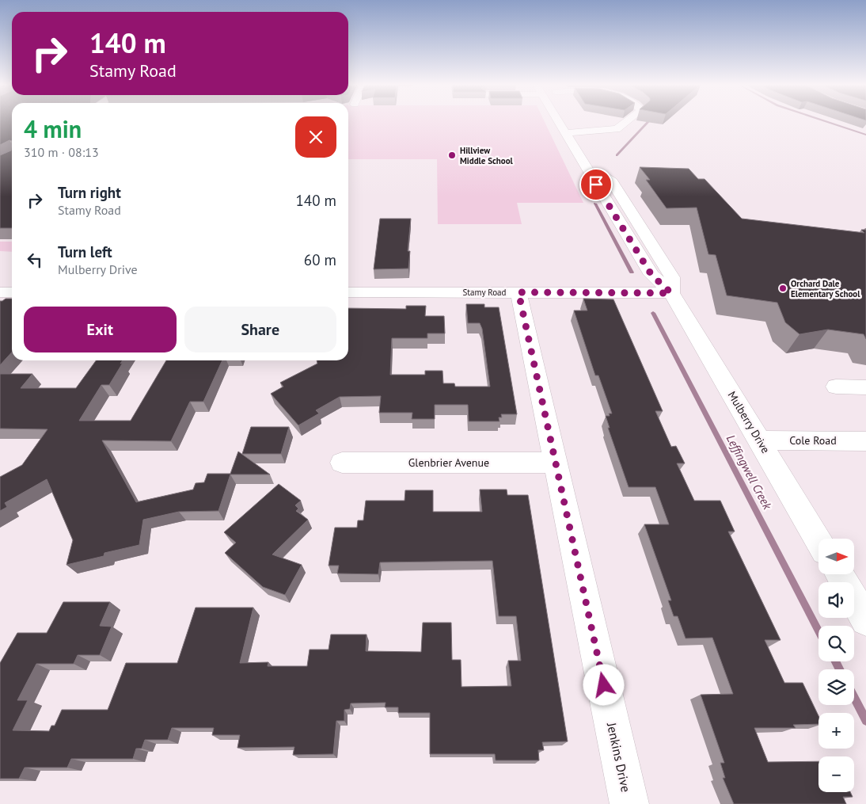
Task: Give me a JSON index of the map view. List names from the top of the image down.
{
  "streets": {
    "street": [
      "Stamy Road",
      "Mulberry Drive",
      "Cole Road",
      "Glenbrier Avenue",
      "Jenkins Drive"
    ]
  },
  "crossings": [
    ["Stamy Road", "Mulberry Drive"],
    ["Stamy Road", "Jenkins Drive"],
    ["Mulberry Drive", "Cole Road"],
    ["Glenbrier Avenue", "Jenkins Drive"]
  ],
  "water": ["Leffingwell Creek"],
  "places": ["Hillview Middle School", "Orchard Dale Elementary School"],
  "north": "right",
  "page": {
    "turn": ["140 m", "Stamy Road"],
    "heading": ["4 min", "310 m · 08:13"],
    "list": [
      {
        "name": "Turn right",
        "note": "Stamy Road",
        "value": "140 m"
      },
      {
        "name": "Turn left",
        "note": "Mulberry Drive",
        "value": "60 m"
      }
    ],
    "buttons": ["Exit", "Share"],
    "map_buttons": ["+", "−"]
  }
}
